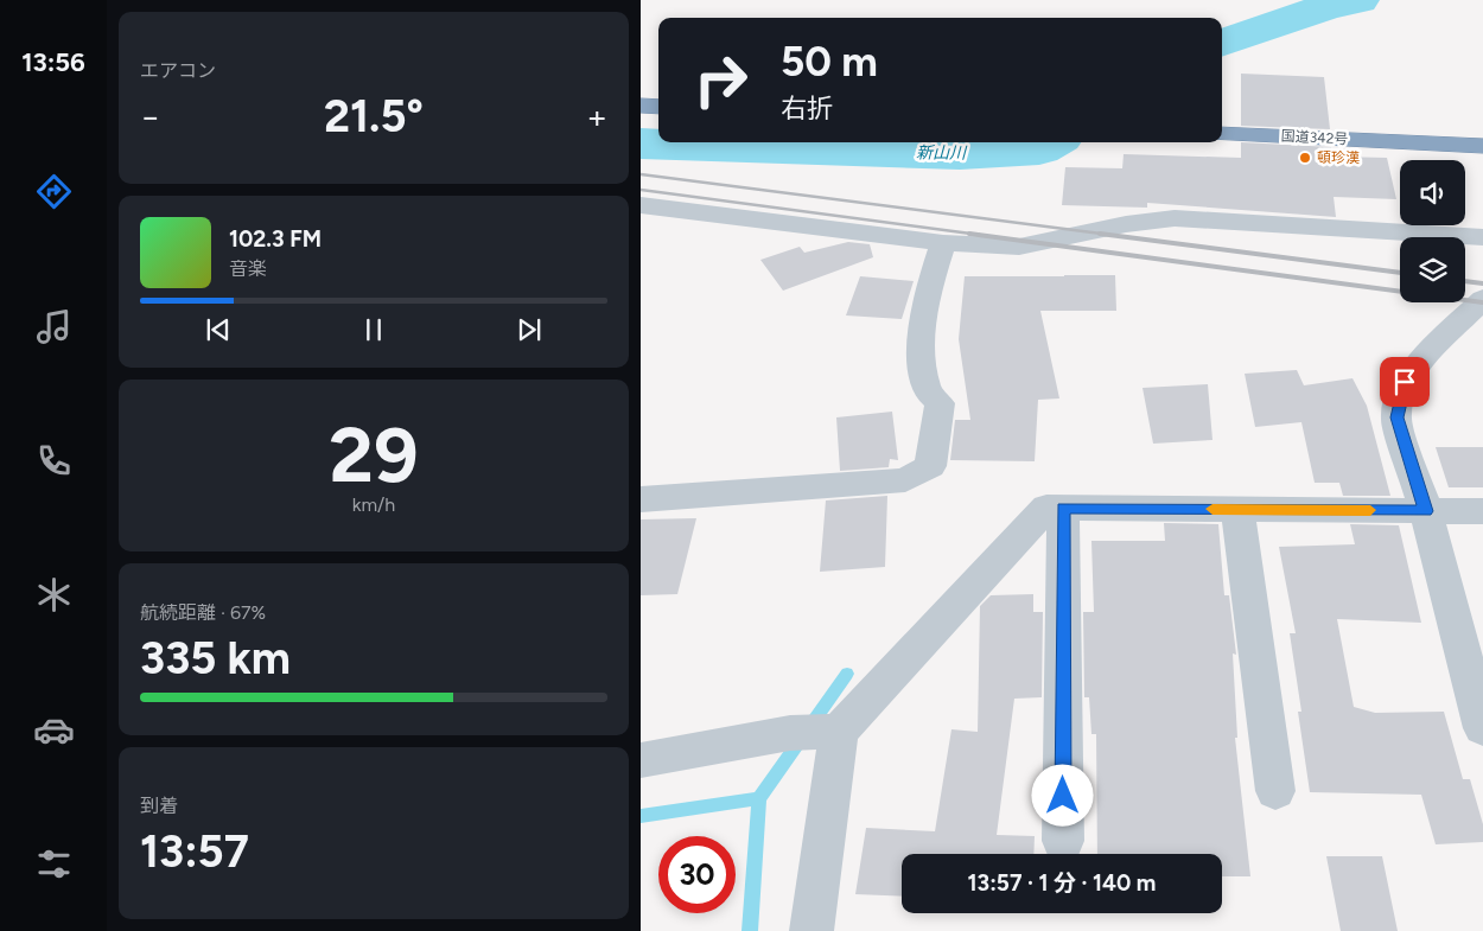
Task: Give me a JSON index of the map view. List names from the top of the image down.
{
  "streets": {
    "highway": ["国道342号"]
  },
  "water": ["新山川"],
  "places": ["頓珍漢"],
  "page": {
    "tabs": "13:56",
    "tile": [
      "エアコン",
      ["29", "km/h"],
      ["航続距離 · 67%", "335 km"],
      ["到着", "13:57"]
    ],
    "turn": ["50 m", "右折"],
    "heat": ["−", "21.5°", "+"],
    "song": ["102.3 FM", "音楽"],
    "limit": "30",
    "trip": "13:57 · 1 分 · 140 m"
  }
}
